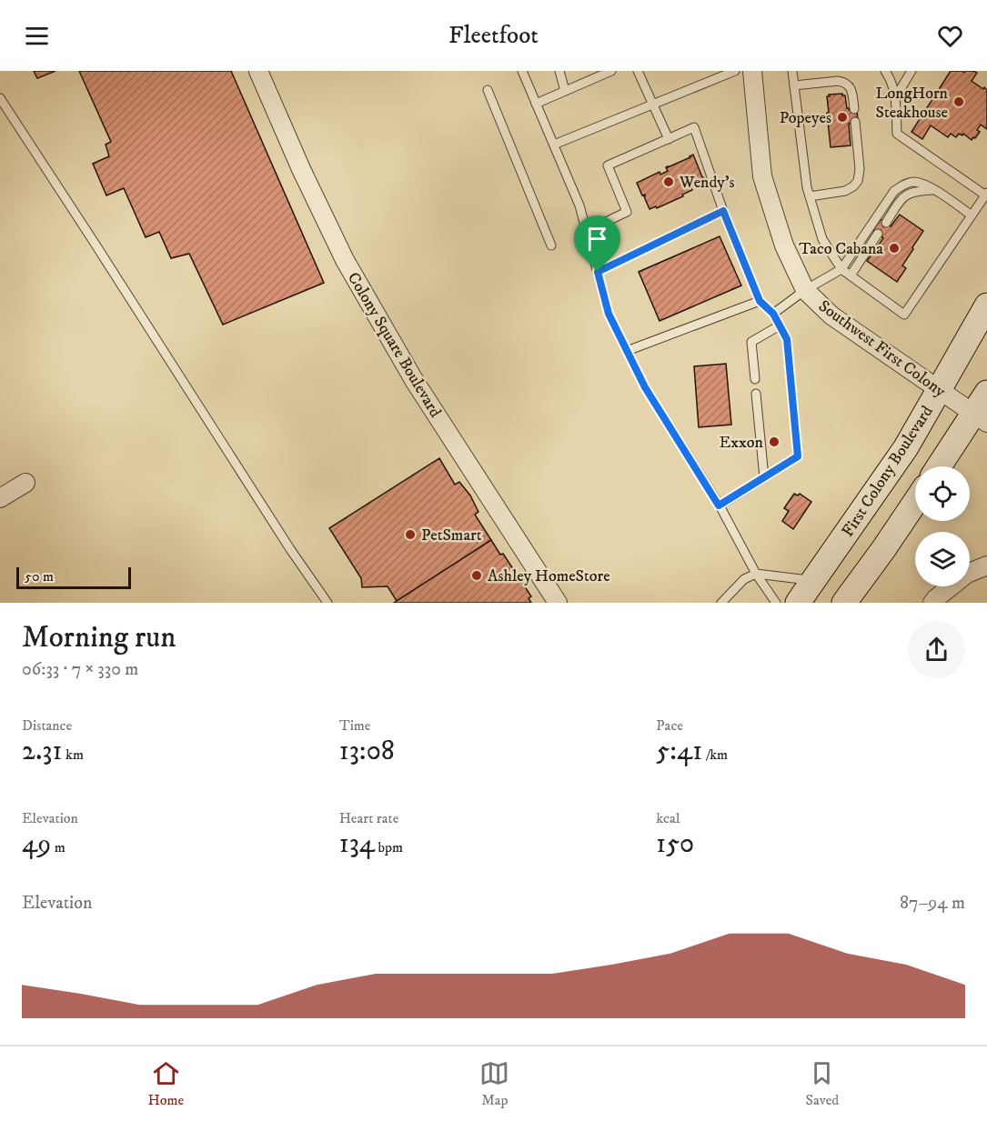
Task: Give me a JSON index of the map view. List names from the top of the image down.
{
  "streets": {
    "main road": ["First Colony Boulevard"],
    "street": ["Colony Square Boulevard", "Southwest First Colony"]
  },
  "crossings": [
    ["Southwest First Colony", "First Colony Boulevard"]
  ],
  "places": [
    "LongHorn Steakhouse",
    "Popeyes",
    "Wendy's",
    "Taco Cabana",
    "Exxon",
    "PetSmart",
    "Ashley HomeStore"
  ],
  "scale_bar": "50 m",
  "page": {
    "header": "Fleetfoot",
    "scale": "50 m",
    "heading": ["Morning run", "06:33 · 7 × 330 m"],
    "stats": [
      ["Distance", "2.31 km"],
      ["Time", "13:08"],
      ["Pace", "5:41 /km"],
      ["Elevation", "49 m"],
      ["Heart rate", "134 bpm"],
      ["kcal", "150"]
    ],
    "chart": ["Elevation", "87–94 m"],
    "tabs": ["Home", "Map", "Saved"]
  }
}
